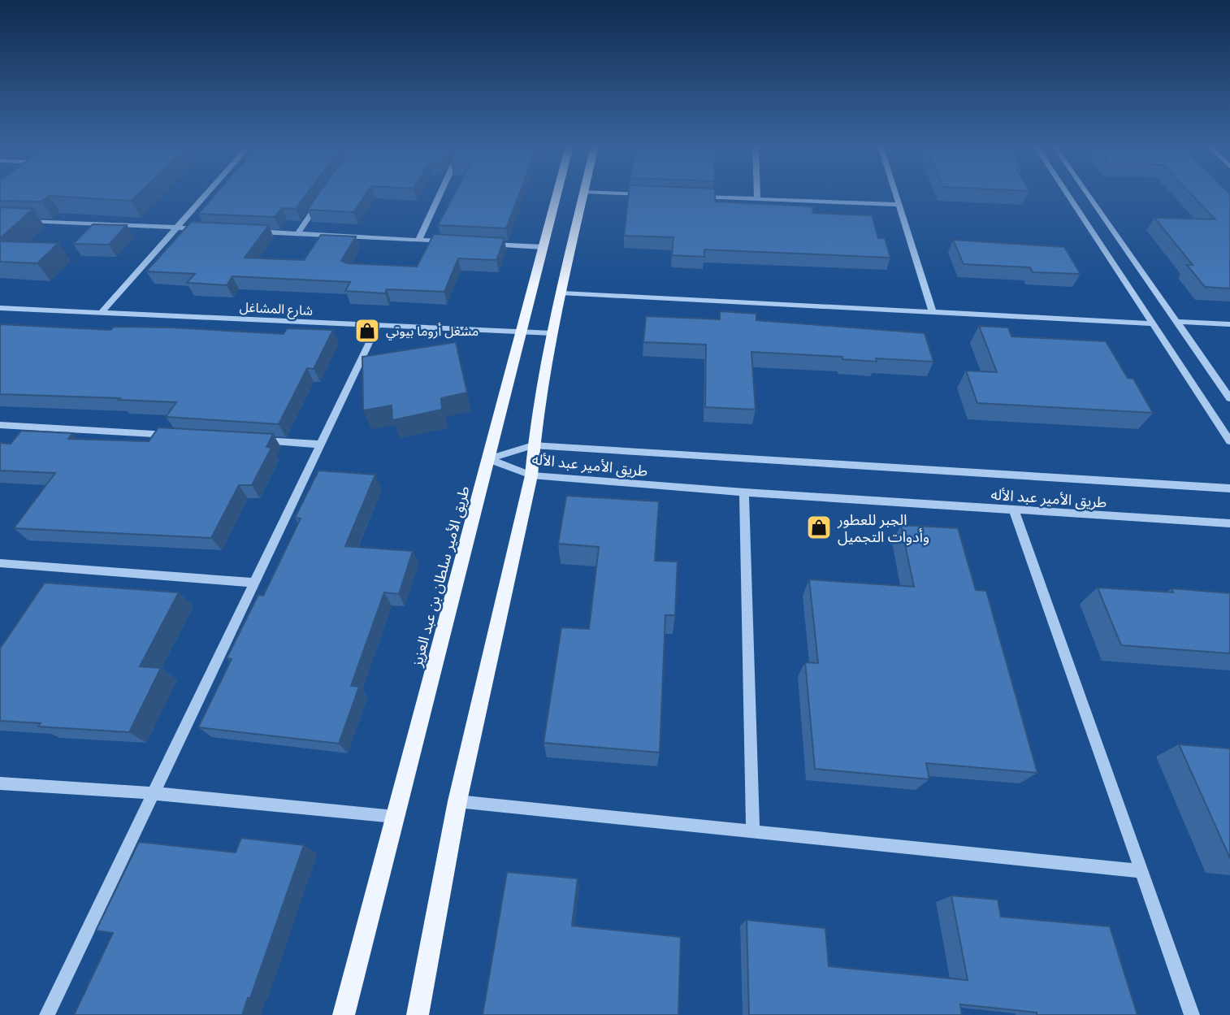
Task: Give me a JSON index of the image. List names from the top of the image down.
{
  "streets": {
    "main road": ["طريق الأمير سلطان بن عبد العزيز"],
    "street": ["شارع المشاغل", "طريق الأمير عبد الأله"]
  },
  "crossings": [
    ["شارع المشاغل", "طريق الأمير سلطان بن عبد العزيز"],
    ["طريق الأمير عبد الأله", "طريق الأمير سلطان بن عبد العزيز"]
  ],
  "places": {
    "shop": ["مشغل أروما بيوتي", "الجبر للعطور وأدوات التجميل"]
  }
}
